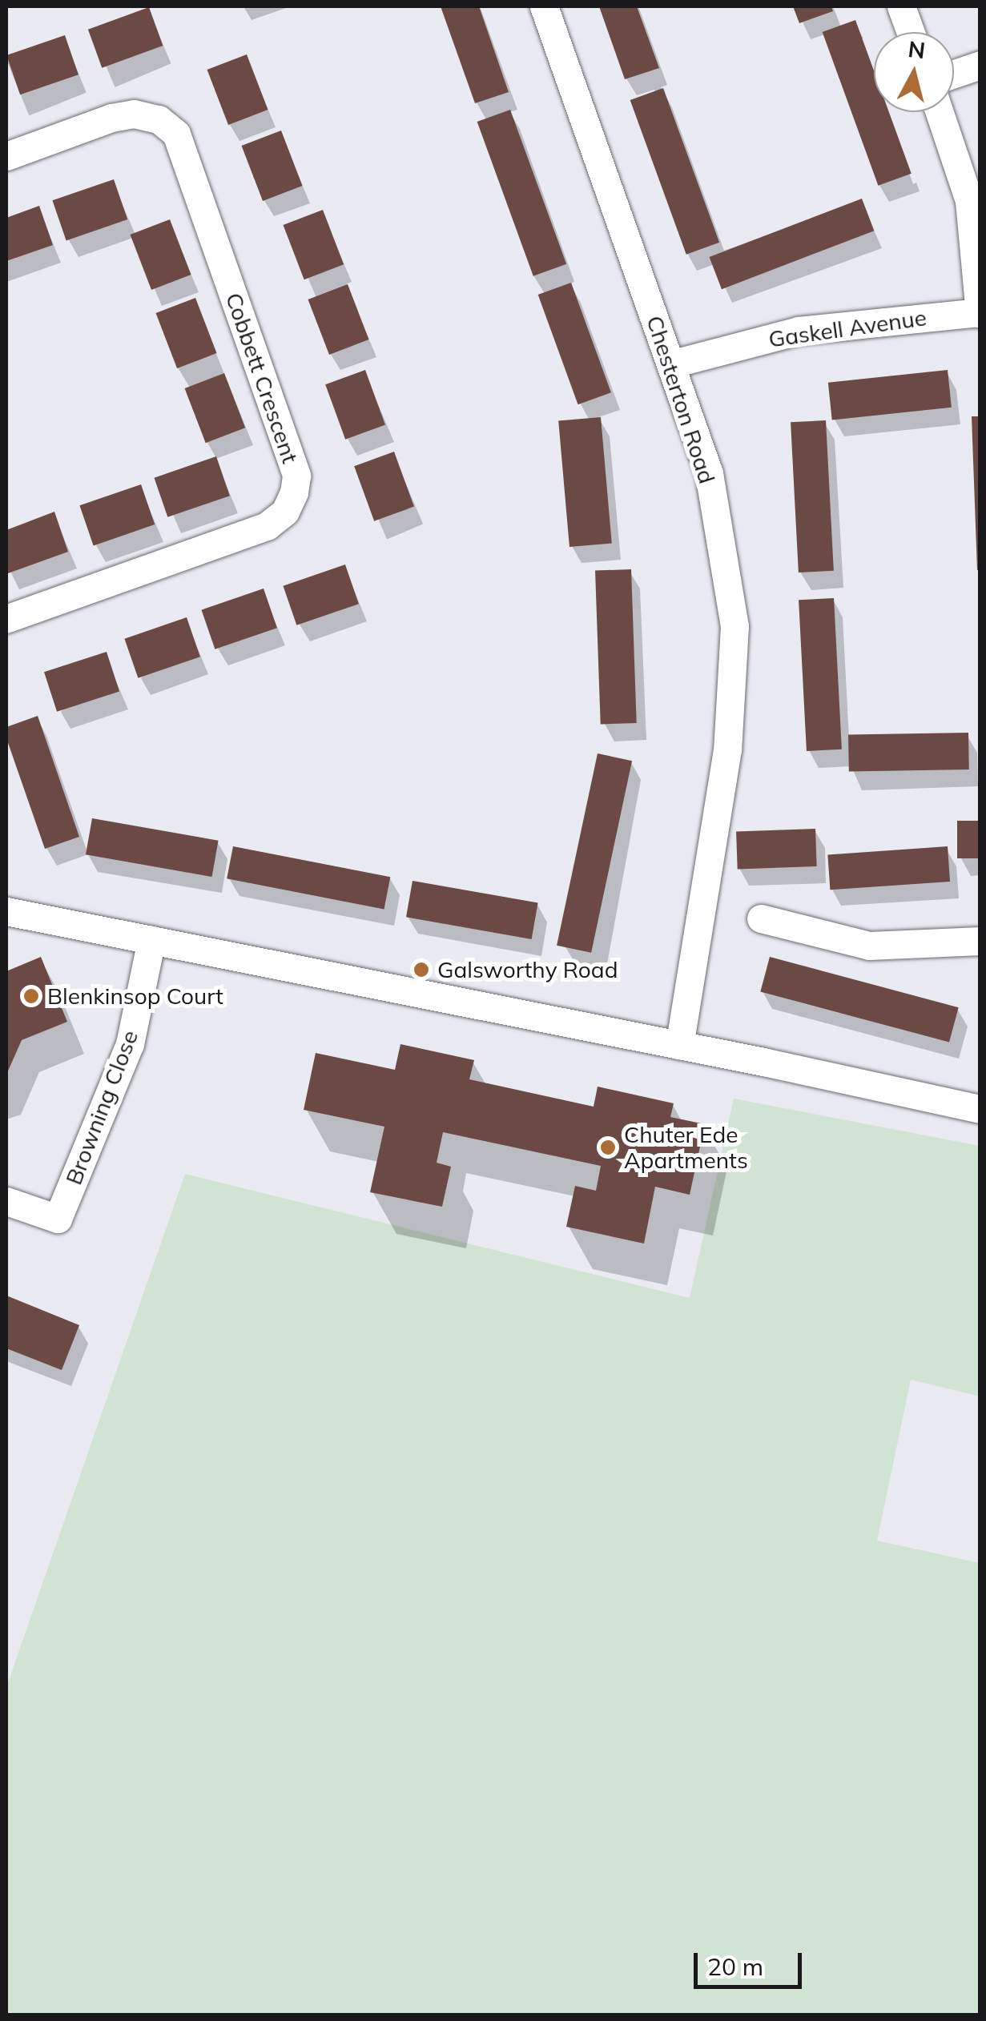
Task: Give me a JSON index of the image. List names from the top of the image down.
{
  "streets": {
    "street": [
      "Gaskell Avenue",
      "Cobbett Crescent",
      "Chesterton Road",
      "Browning Close"
    ]
  },
  "crossings": [
    ["Gaskell Avenue", "Chesterton Road"]
  ],
  "places": ["Galsworthy Road", "Blenkinsop Court", "Chuter Ede Apartments"],
  "scale_bar": "20 m",
  "north": "top"
}
